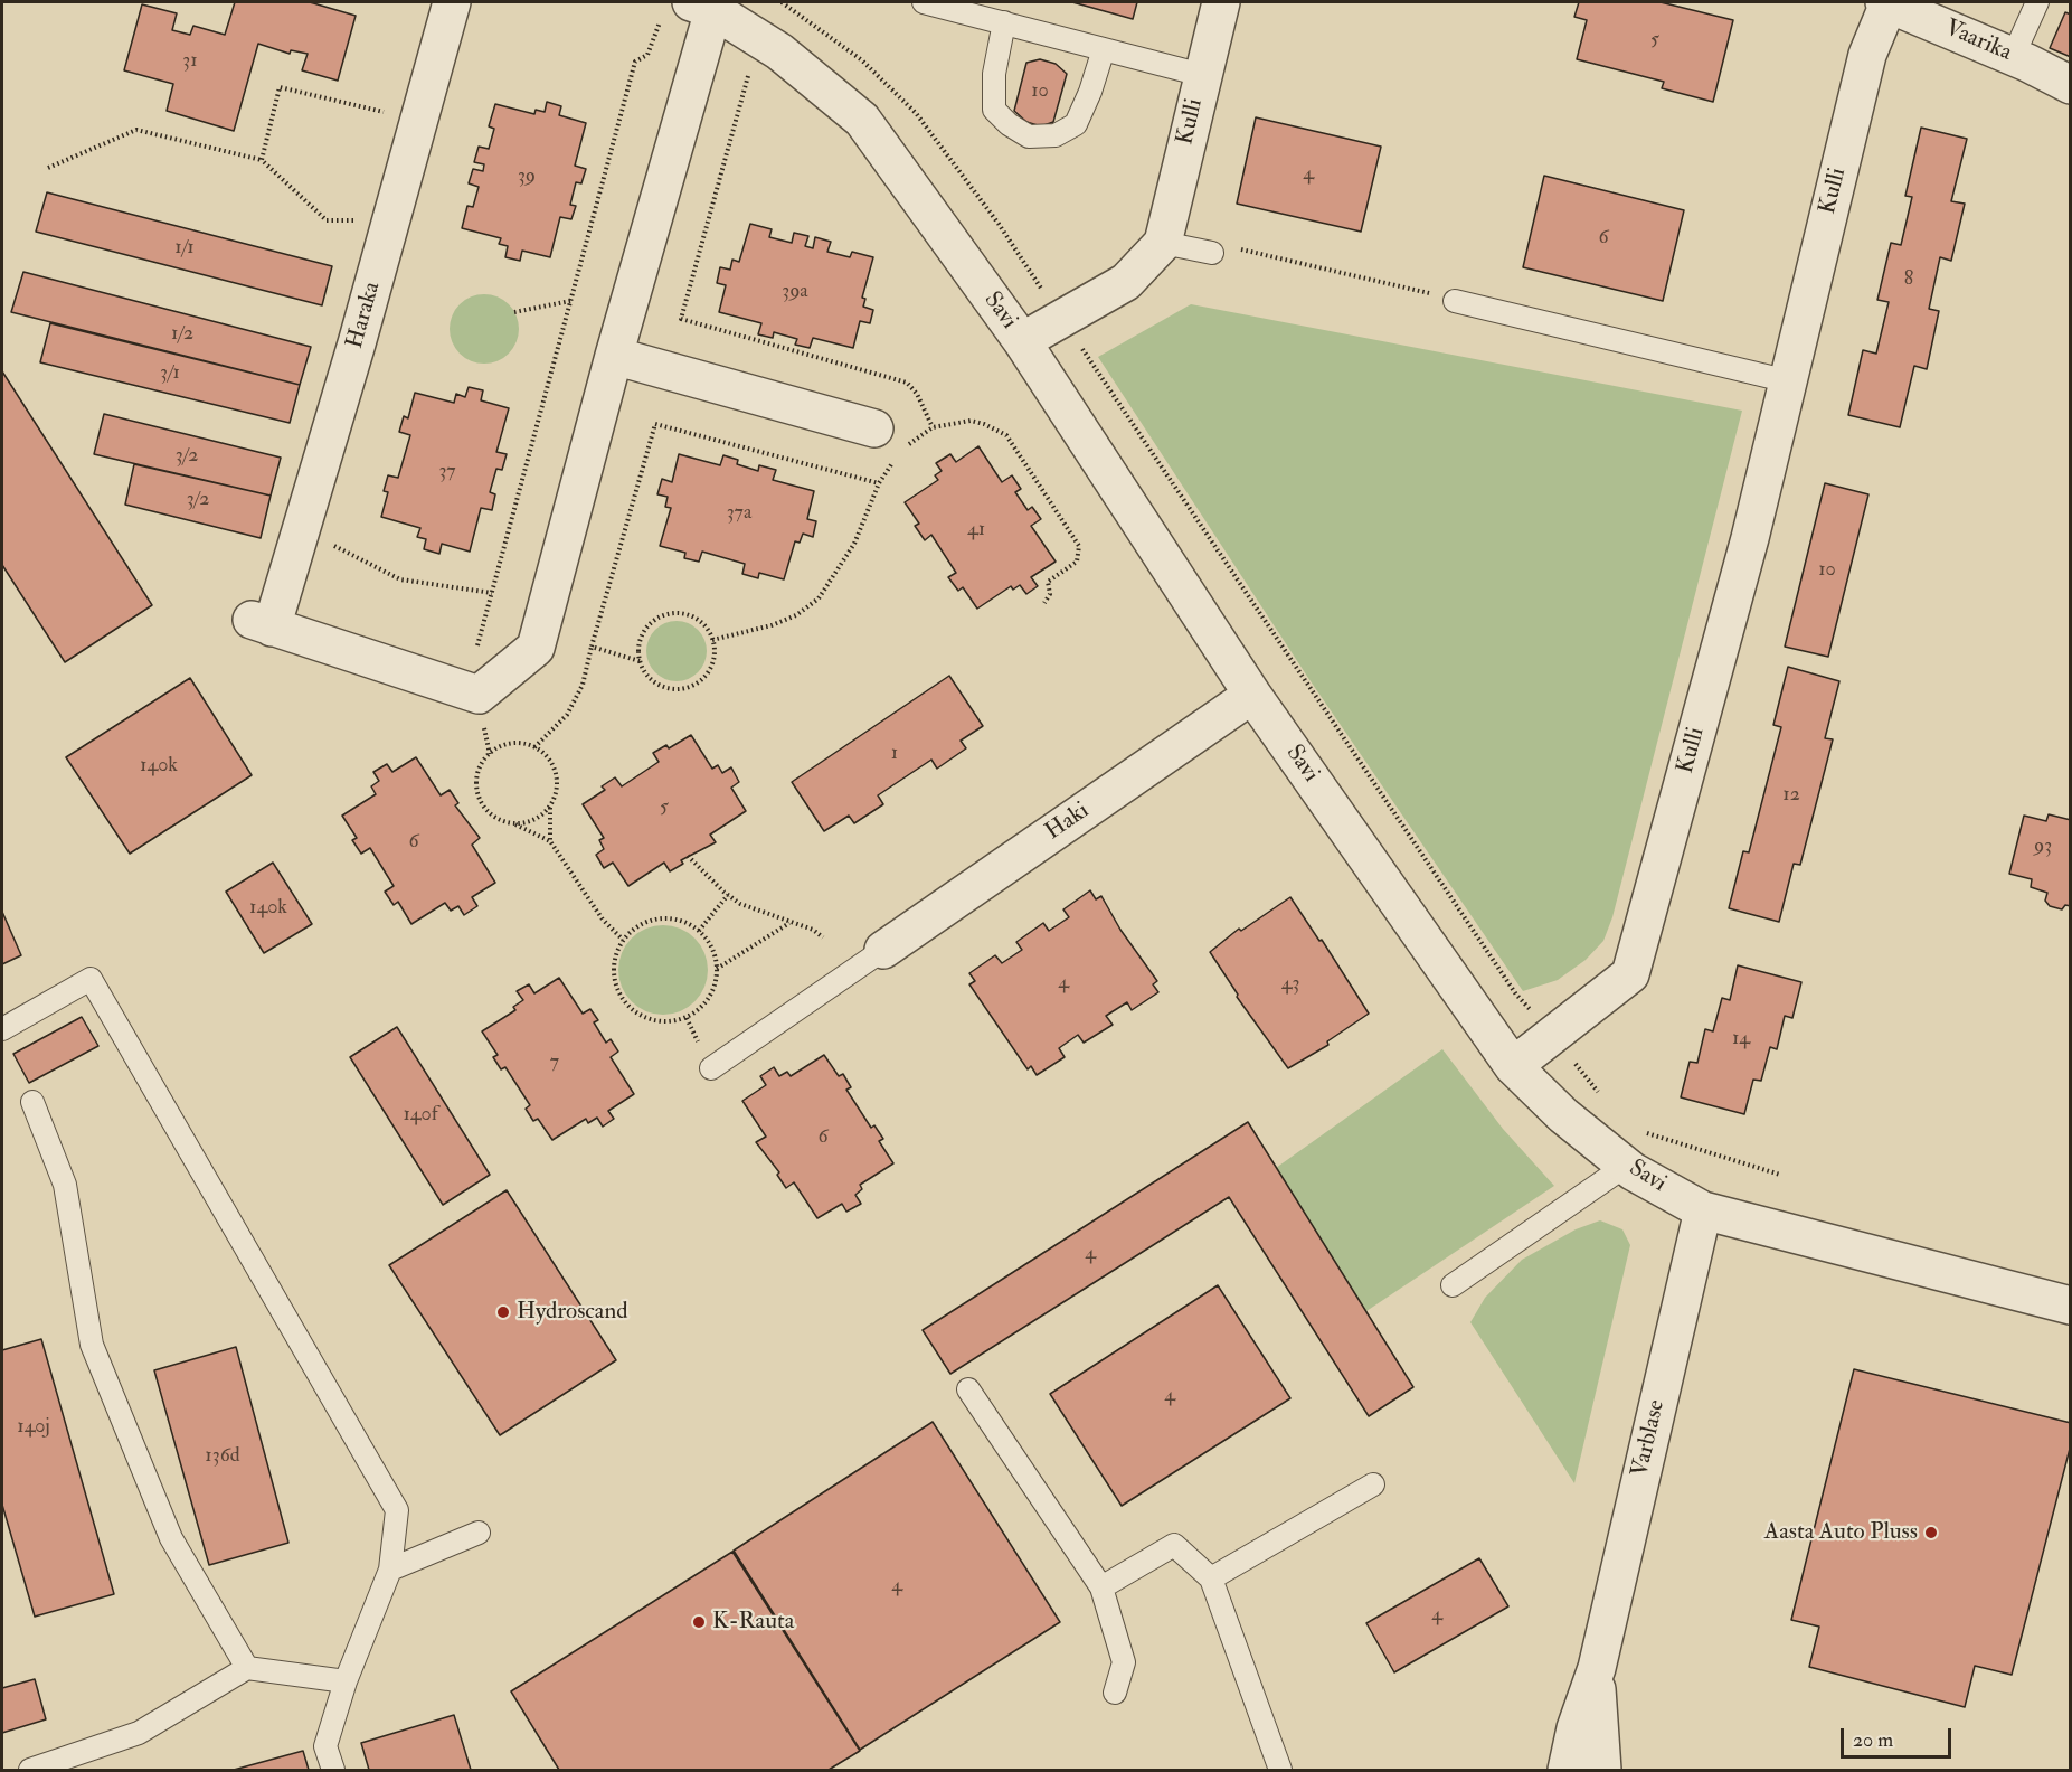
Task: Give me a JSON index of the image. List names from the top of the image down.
{
  "streets": {
    "street": [
      "Vaarika",
      "Kulli",
      "Savi",
      "Haraka",
      "Haki",
      "Varblase"
    ]
  },
  "crossings": [
    ["Vaarika", "Kulli"],
    ["Kulli", "Savi"],
    ["Savi", "Haki"],
    ["Savi", "Varblase"]
  ],
  "places": ["Hydroscand", "Aasta Auto Pluss", "K-Rauta"],
  "house_numbers": [
    "5",
    "31",
    "10",
    "4",
    "39",
    "6",
    "1/1",
    "8",
    "39a",
    "1/2",
    "3/1",
    "3/2",
    "37",
    "3/2",
    "37a",
    "41",
    "10",
    "1",
    "140k",
    "12",
    "5",
    "6",
    "93",
    "140k",
    "4",
    "43",
    "14",
    "7",
    "140f",
    "6",
    "4",
    "4",
    "140j",
    "136d",
    "4",
    "4"
  ],
  "scale_bar": "20 m"
}
